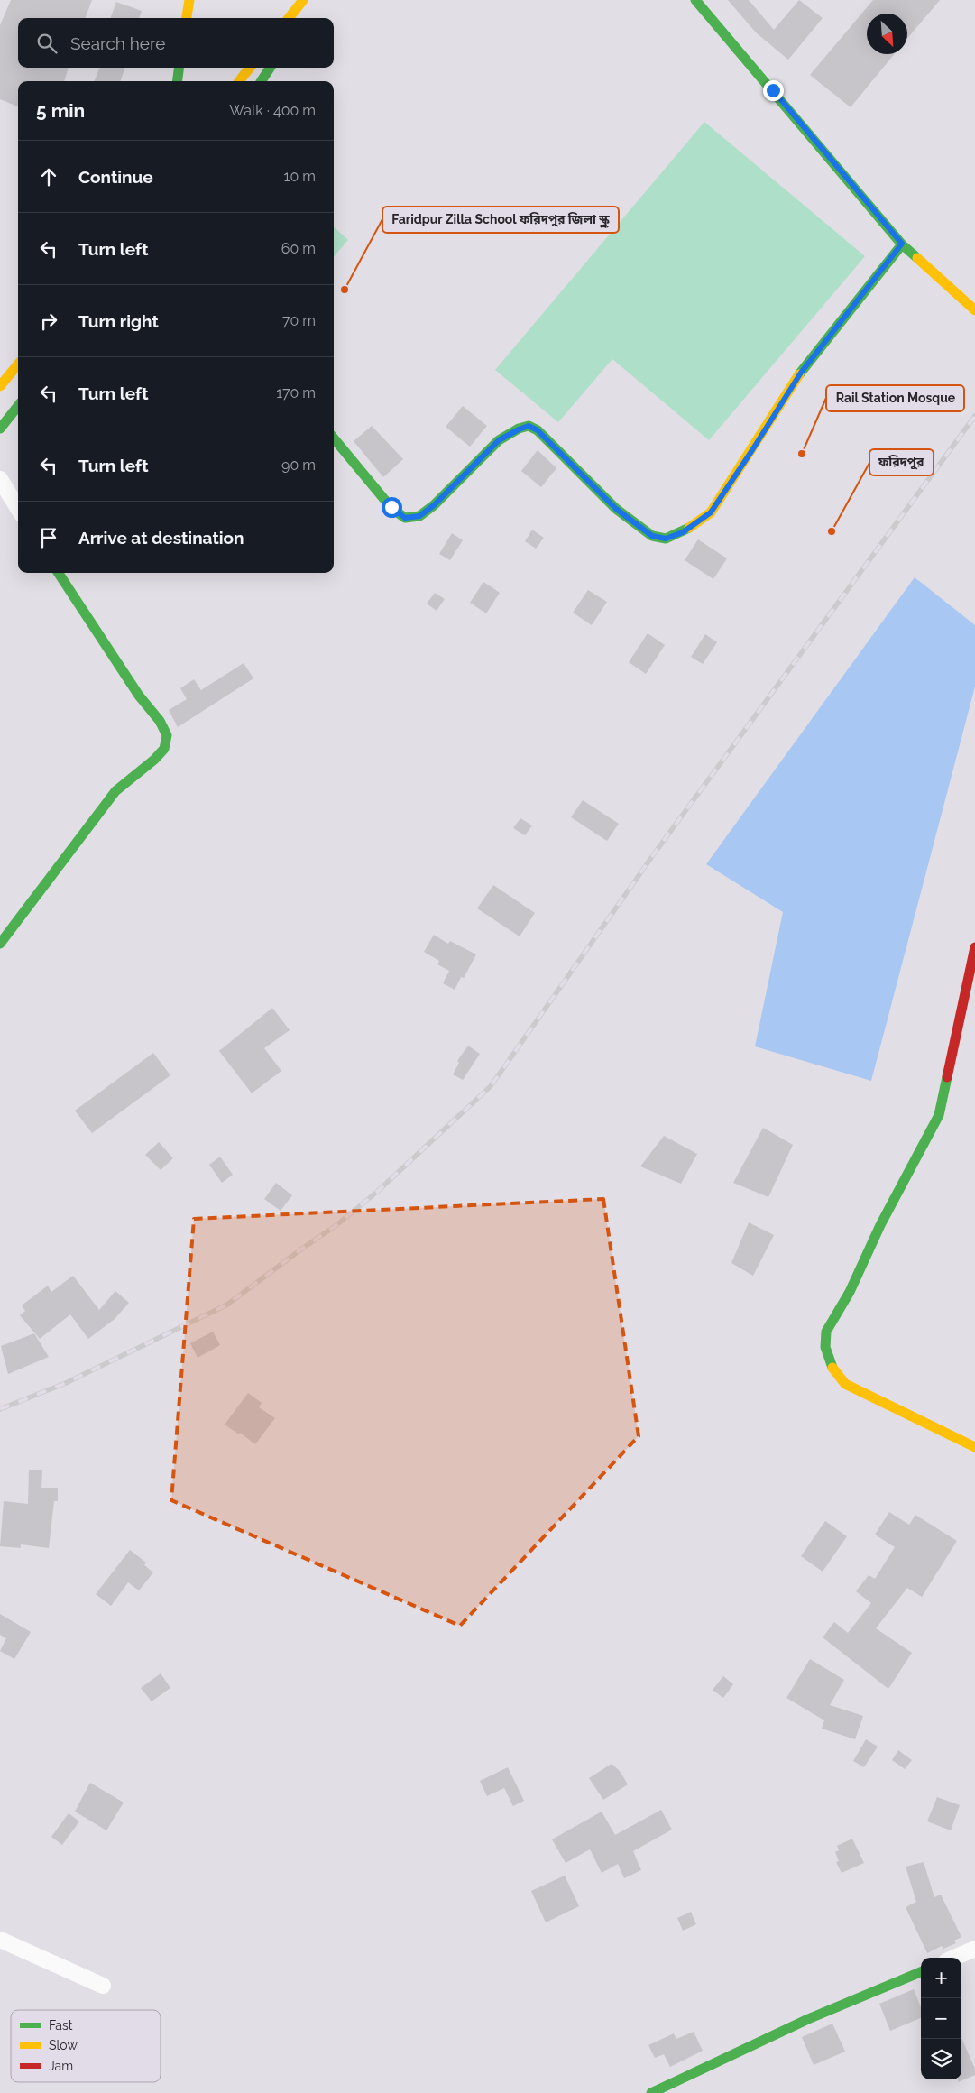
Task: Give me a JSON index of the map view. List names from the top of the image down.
{
  "places": ["Faridpur Zilla School ফরিদপুর জিলা স্কুল", "Rail Station Mosque", "ফরিদপুর"],
  "legend": ["Fast", "Slow", "Jam"],
  "north": "bottom right",
  "page": {
    "search": "Search here",
    "heading": ["5 min", "Walk · 400 m"],
    "list": [
      ["Continue", "10 m"],
      ["Turn left", "60 m"],
      ["Turn right", "70 m"],
      ["Turn left", "170 m"],
      ["Turn left", "90 m"],
      "Arrive at destination"
    ],
    "map_buttons": ["+", "−"]
  }
}
